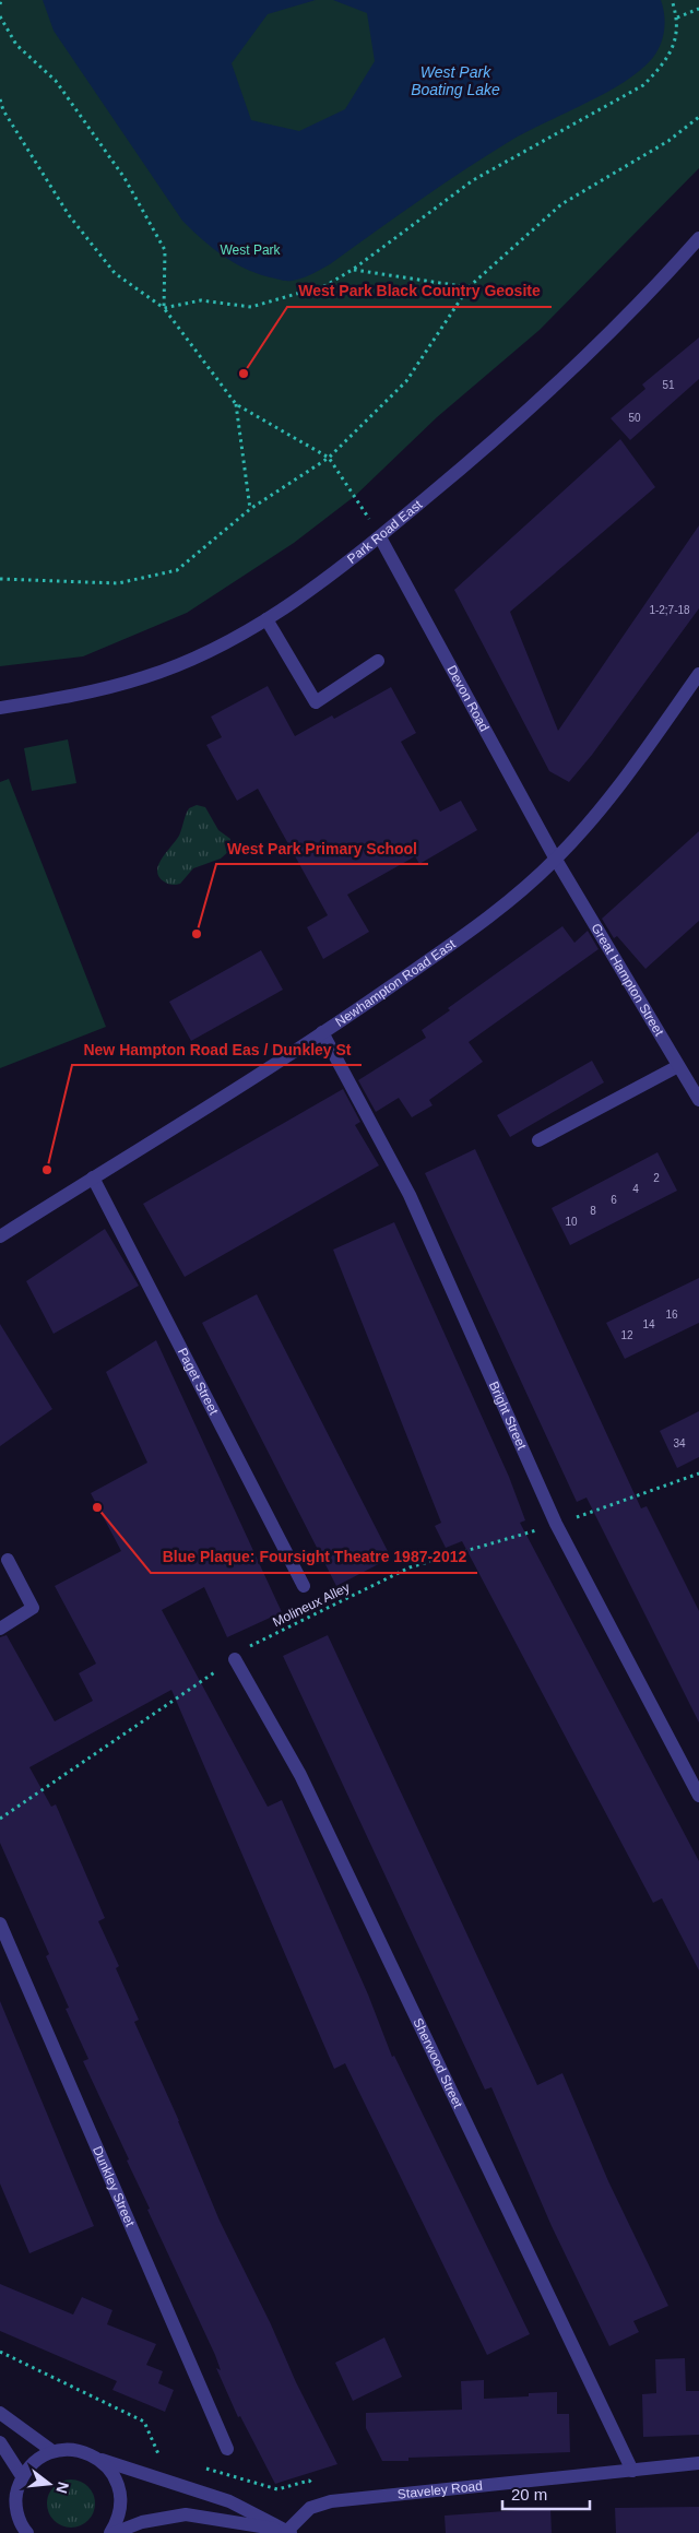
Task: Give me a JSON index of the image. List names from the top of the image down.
{
  "streets": {
    "street": [
      "Park Road East",
      "Devon Road",
      "Great Hampton Street",
      "Newhampton Road East",
      "Paget Street",
      "Bright Street",
      "Sherwood Street",
      "Dunkley Street",
      "Staveley Road"
    ],
    "path": ["Molineux Alley"]
  },
  "crossings": [
    ["Park Road East", "Devon Road"],
    ["Devon Road", "Great Hampton Street"],
    ["Devon Road", "Newhampton Road East"],
    ["Great Hampton Street", "Newhampton Road East"],
    ["Newhampton Road East", "Paget Street"],
    ["Newhampton Road East", "Bright Street"],
    ["Bright Street", "Molineux Alley"],
    ["Molineux Alley", "Sherwood Street"],
    ["Sherwood Street", "Staveley Road"]
  ],
  "water": ["West Park Boating Lake"],
  "parks": ["West Park"],
  "places": [
    "West Park Black Country Geosite",
    "West Park Primary School",
    "New Hampton Road Eas / Dunkley St",
    "Blue Plaque: Foursight Theatre 1987-2012"
  ],
  "house_numbers": [
    "51",
    "50",
    "1-2;7-18",
    "2",
    "4",
    "6",
    "8",
    "10",
    "16",
    "14",
    "12",
    "34"
  ],
  "scale_bar": "20 m",
  "north": "right"
}
